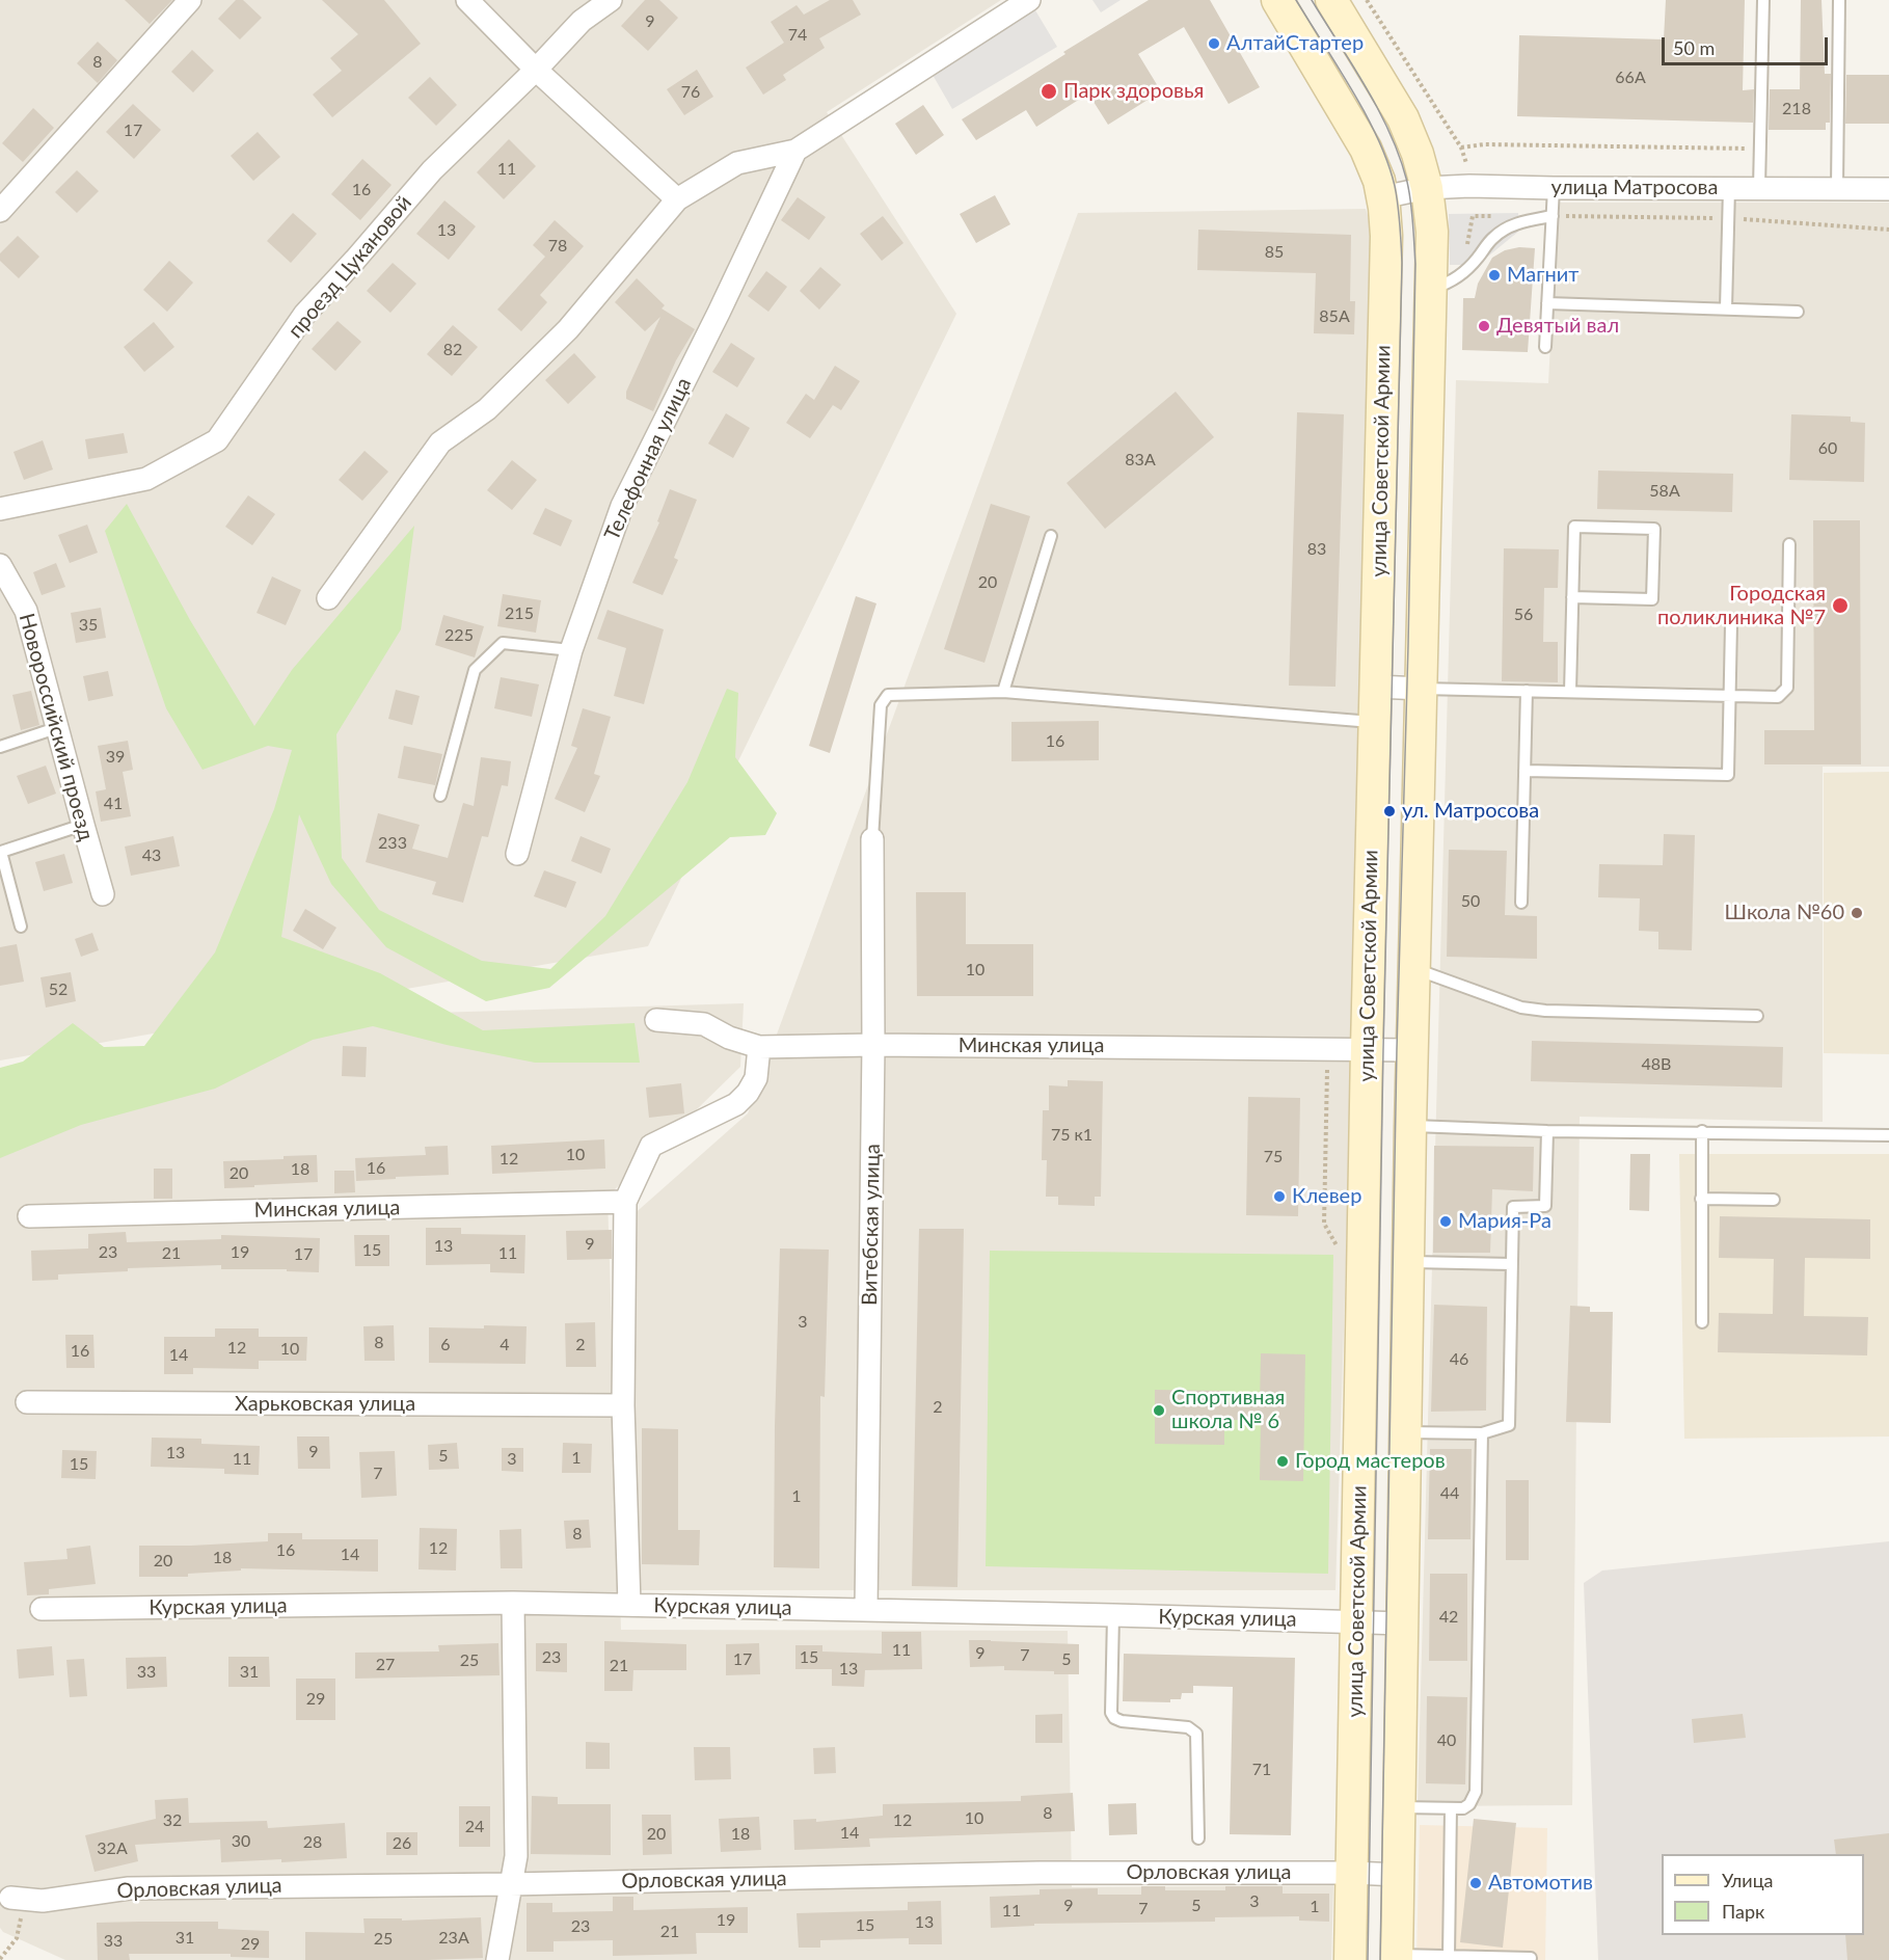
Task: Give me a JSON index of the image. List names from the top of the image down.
{
  "streets": {
    "main road": ["улица Советской Армии"],
    "street": [
      "улица Матросова",
      "проезд Цукановой",
      "Телефонная улица",
      "Новороссийский проезд",
      "Минская улица",
      "Витебская улица",
      "Харьковская улица",
      "Курская улица",
      "Орловская улица"
    ]
  },
  "crossings": [
    ["улица Матросова", "улица Советской Армии"],
    ["улица Советской Армии", "Минская улица"],
    ["улица Советской Армии", "Курская улица"],
    ["улица Советской Армии", "Орловская улица"],
    ["Минская улица", "Витебская улица"],
    ["Витебская улица", "Курская улица"]
  ],
  "places": [
    "АлтайСтартер",
    "Парк здоровья",
    "Магнит",
    "Девятый вал",
    "Городская поликлиника №7",
    "ул. Матросова",
    "Школа №60",
    "Клевер",
    "Мария-Ра",
    "Спортивная школа № 6",
    "Город мастеров",
    "Автомотив"
  ],
  "house_numbers": [
    "9",
    "74",
    "8",
    "66А",
    "76",
    "218",
    "17",
    "11",
    "16",
    "13",
    "78",
    "85",
    "85А",
    "82",
    "60",
    "83А",
    "58А",
    "83",
    "20",
    "215",
    "56",
    "35",
    "225",
    "16",
    "39",
    "41",
    "233",
    "43",
    "50",
    "10",
    "52",
    "48В",
    "75 к1",
    "10",
    "75",
    "12",
    "16",
    "18",
    "20",
    "9",
    "13",
    "15",
    "23",
    "19",
    "21",
    "11",
    "17",
    "3",
    "8",
    "6",
    "4",
    "2",
    "12",
    "10",
    "16",
    "14",
    "46",
    "2",
    "9",
    "13",
    "5",
    "1",
    "11",
    "3",
    "15",
    "7",
    "44",
    "1",
    "8",
    "12",
    "16",
    "14",
    "18",
    "20",
    "42",
    "11",
    "9",
    "7",
    "23",
    "15",
    "17",
    "5",
    "25",
    "27",
    "21",
    "13",
    "33",
    "31",
    "29",
    "40",
    "71",
    "8",
    "10",
    "32",
    "12",
    "24",
    "14",
    "20",
    "18",
    "30",
    "28",
    "26",
    "32А",
    "3",
    "9",
    "5",
    "1",
    "7",
    "11",
    "19",
    "13",
    "15",
    "23",
    "21",
    "31",
    "23А",
    "25",
    "33",
    "29"
  ],
  "legend": ["Улица", "Парк"],
  "scale_bar": "50 m"
}
